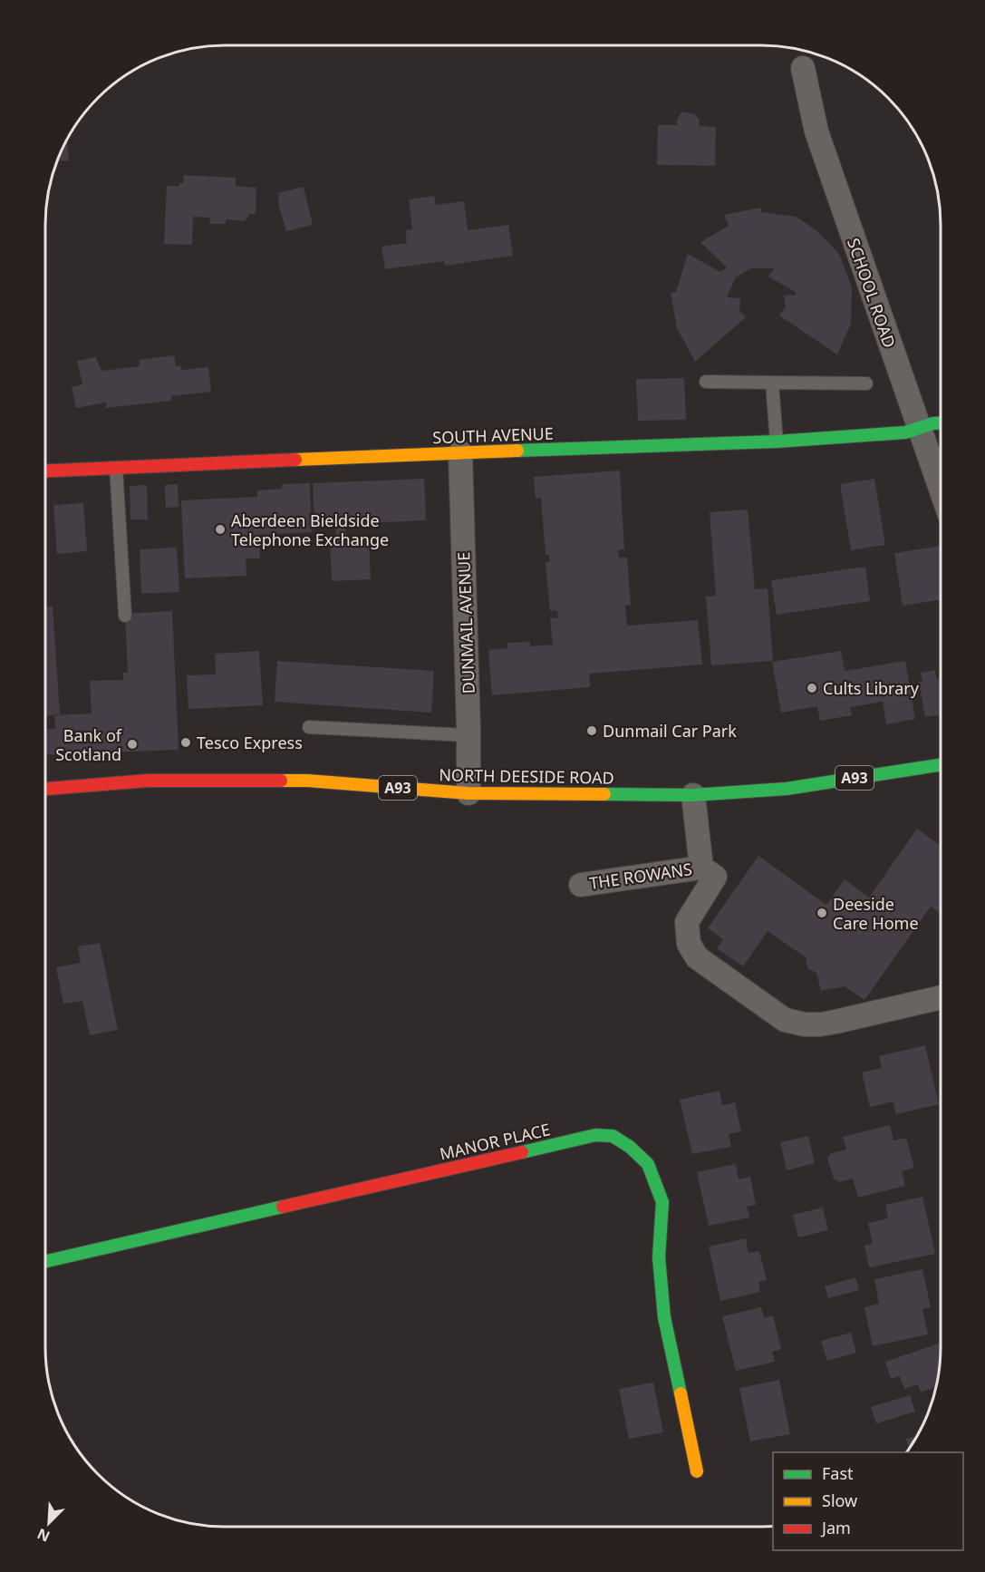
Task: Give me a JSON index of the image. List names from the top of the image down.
{
  "streets": {
    "street": [
      "SCHOOL ROAD",
      "SOUTH AVENUE",
      "DUNMAIL AVENUE",
      "NORTH DEESIDE ROAD",
      "A93",
      "THE ROWANS",
      "MANOR PLACE"
    ]
  },
  "crossings": [
    ["SCHOOL ROAD", "SOUTH AVENUE"],
    ["SOUTH AVENUE", "DUNMAIL AVENUE"],
    ["DUNMAIL AVENUE", "NORTH DEESIDE ROAD"]
  ],
  "places": [
    "Aberdeen Bieldside Telephone Exchange",
    "Cults Library",
    "Dunmail Car Park",
    "Tesco Express",
    "Bank of Scotland",
    "Deeside Care Home"
  ],
  "legend": ["Fast", "Slow", "Jam"],
  "north": "bottom left"
}
